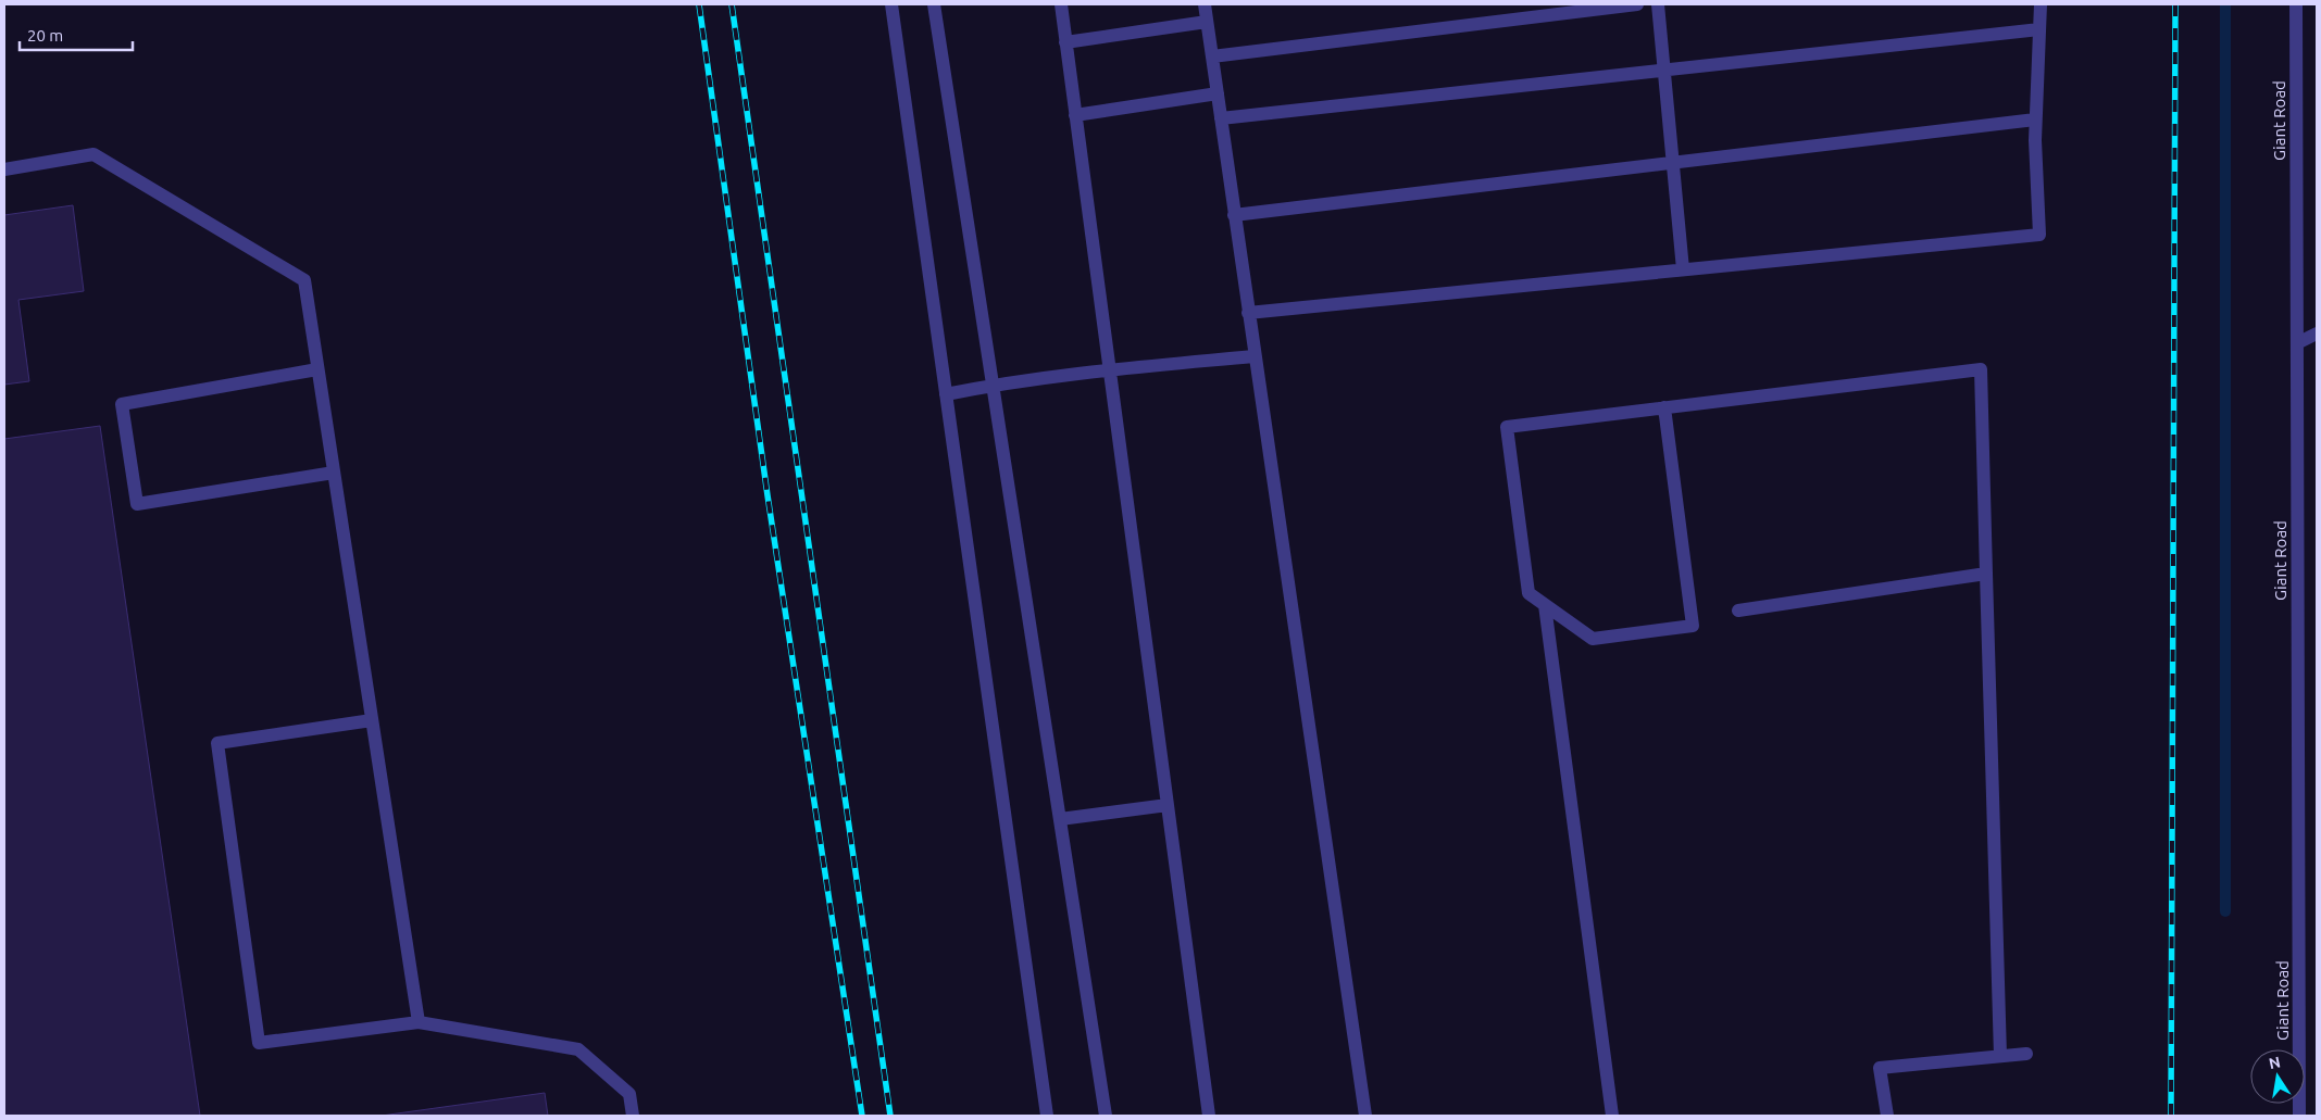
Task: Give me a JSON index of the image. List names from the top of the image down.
{
  "streets": {
    "street": ["Giant Road"]
  },
  "scale_bar": "20 m",
  "north": "top"
}
